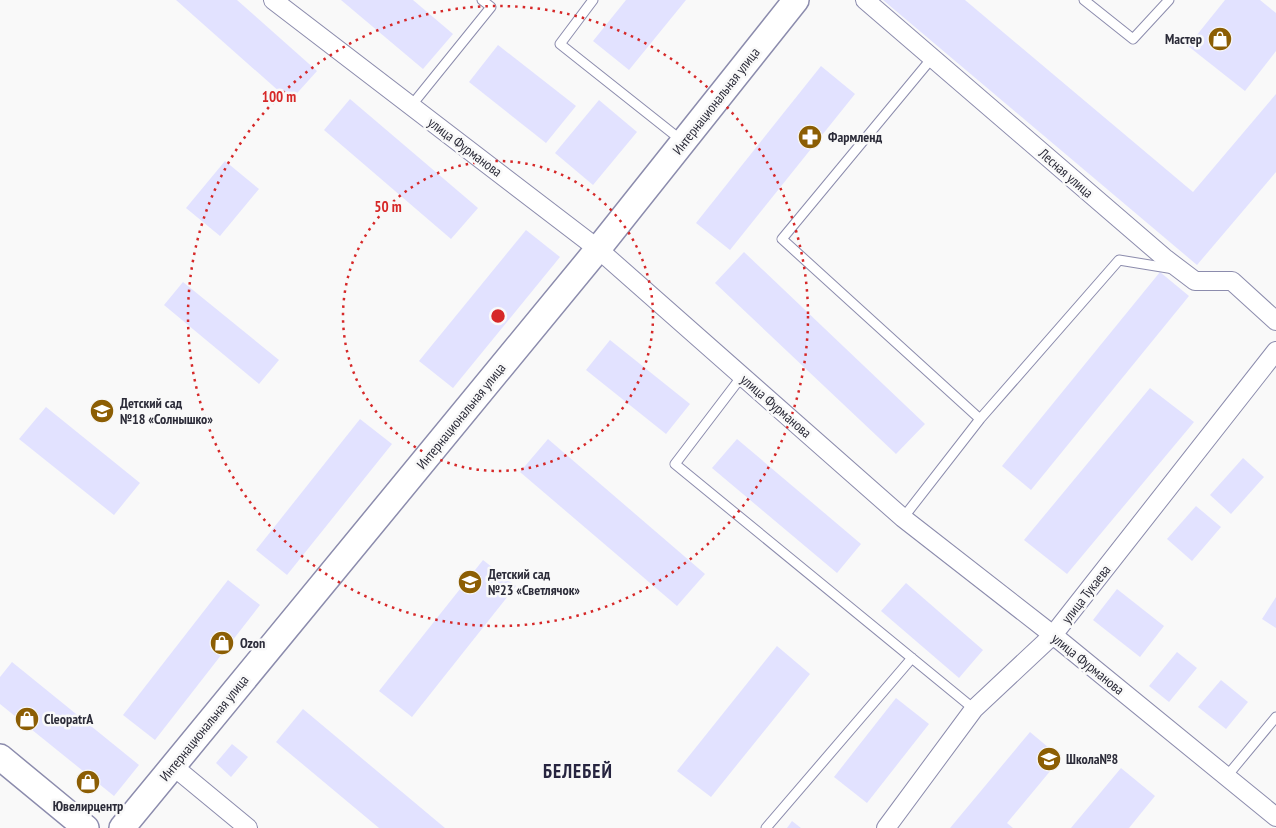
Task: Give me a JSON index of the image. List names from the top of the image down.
{
  "streets": {
    "street": [
      "Интернациональная улица",
      "улица Фурманова",
      "Лесная улица",
      "улица Тукаева"
    ]
  },
  "crossings": [
    ["Интернациональная улица", "улица Фурманова"],
    ["улица Фурманова", "улица Тукаева"]
  ],
  "districts": ["БЕЛЕБЕЙ"],
  "places": {
    "shop": [
      "Мастер",
      "Ozon",
      "CleopatrA",
      "Ювелирцентр"
    ],
    "pharmacy": ["Фармленд"],
    "school or university": ["Детский сад №18 «Солнышко»", "Детский сад №23 «Светлячок»", "Школа№8"]
  },
  "rings": ["100 m", "50 m"]
}
